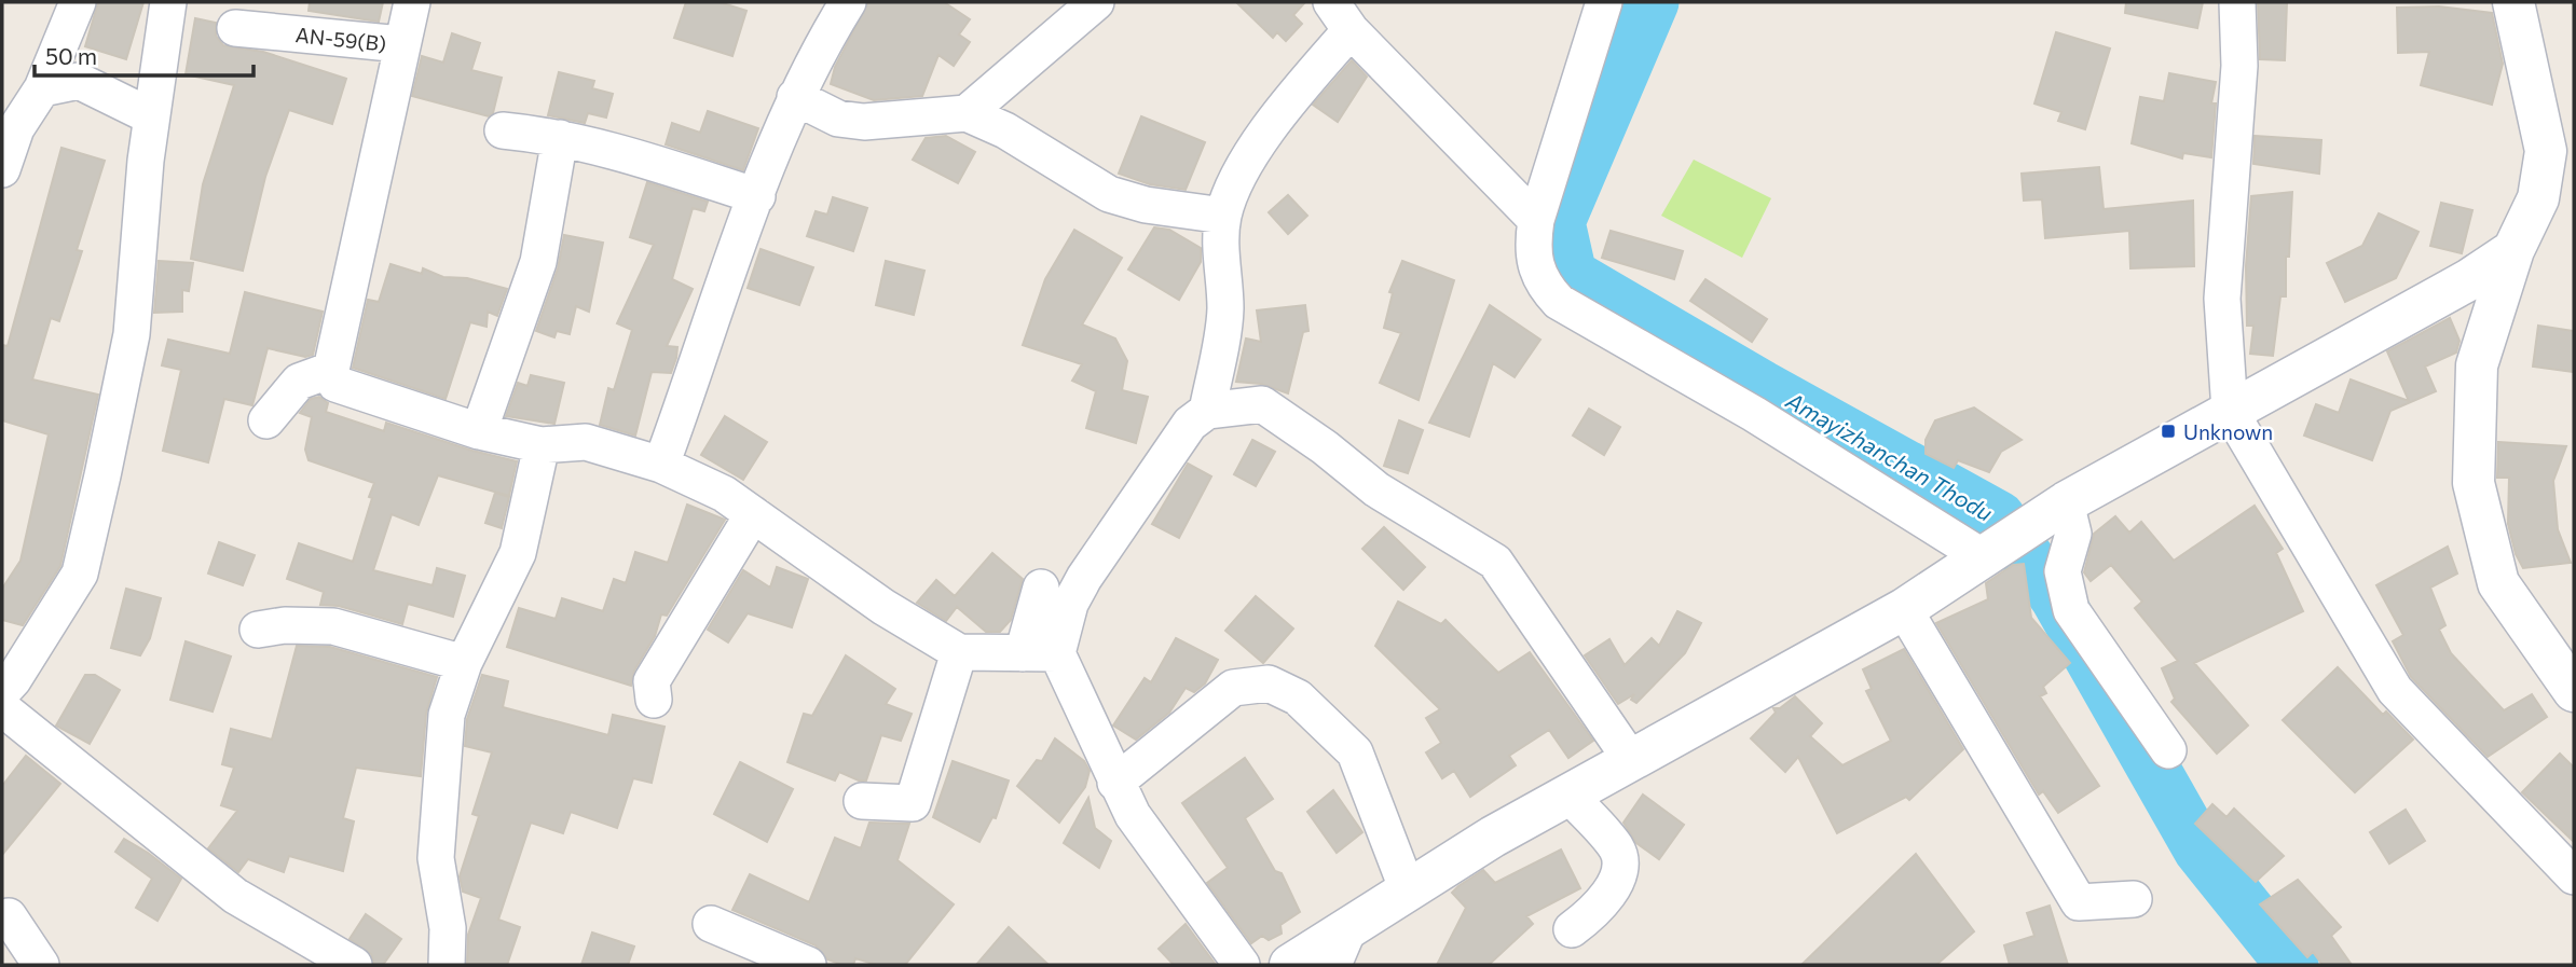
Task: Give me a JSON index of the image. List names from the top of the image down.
{
  "streets": {
    "street": ["AN-59(B)"]
  },
  "water": ["Amayizhanchan Thodu"],
  "places": {
    "transit": ["Unknown"]
  },
  "scale_bar": "50 m"
}
